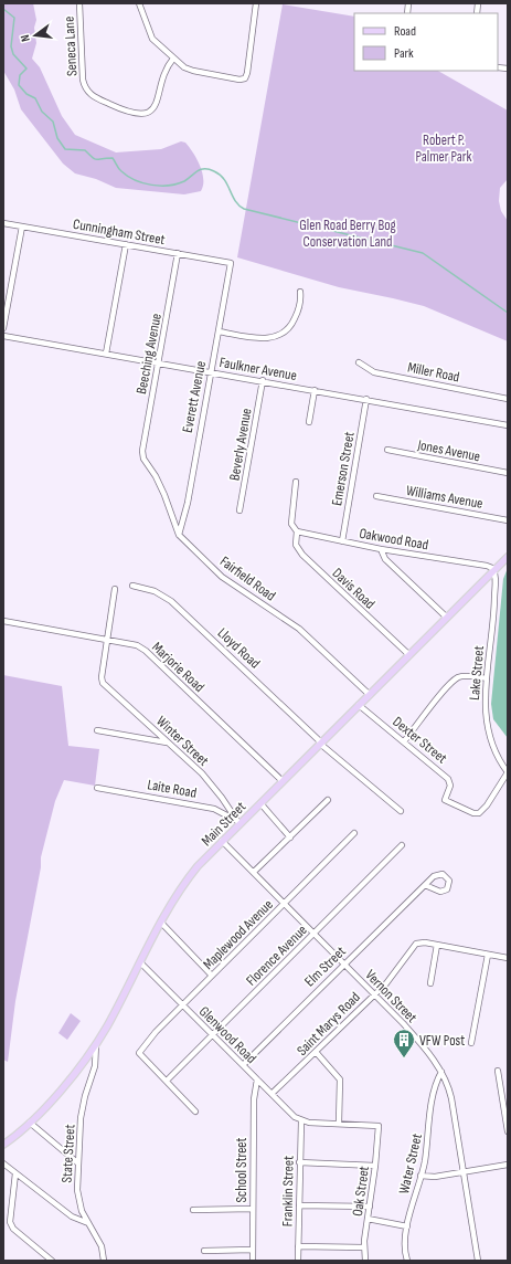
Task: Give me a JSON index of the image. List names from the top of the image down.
{
  "streets": {
    "main road": ["Main Street"],
    "street": [
      "Seneca Lane",
      "Cunningham Street",
      "Beeching Avenue",
      "Faulkner Avenue",
      "Miller Road",
      "Everett Avenue",
      "Beverly Avenue",
      "Jones Avenue",
      "Emerson Street",
      "Williams Avenue",
      "Oakwood Road",
      "Fairfield Road",
      "Davis Road",
      "Lloyd Road",
      "Marjorie Road",
      "Lake Street",
      "Dexter Street",
      "Winter Street",
      "Laite Road",
      "Maplewood Avenue",
      "Florence Avenue",
      "Elm Street",
      "Vernon Street",
      "Saint Marys Road",
      "Glenwood Road",
      "State Street",
      "Water Street",
      "School Street",
      "Franklin Street",
      "Oak Street"
    ]
  },
  "crossings": [
    ["Cunningham Street", "Beeching Avenue"],
    ["Cunningham Street", "Everett Avenue"],
    ["Beeching Avenue", "Faulkner Avenue"],
    ["Beeching Avenue", "Fairfield Road"],
    ["Faulkner Avenue", "Everett Avenue"],
    ["Faulkner Avenue", "Beverly Avenue"],
    ["Faulkner Avenue", "Emerson Street"],
    ["Everett Avenue", "Fairfield Road"],
    ["Emerson Street", "Oakwood Road"],
    ["Oakwood Road", "Davis Road"],
    ["Oakwood Road", "Lake Street"],
    ["Oakwood Road", "Main Street"],
    ["Fairfield Road", "Main Street"],
    ["Davis Road", "Main Street"],
    ["Lloyd Road", "Main Street"],
    ["Marjorie Road", "Winter Street"],
    ["Marjorie Road", "Main Street"],
    ["Lake Street", "Dexter Street"],
    ["Lake Street", "Main Street"],
    ["Dexter Street", "Main Street"],
    ["Winter Street", "Laite Road"],
    ["Winter Street", "Main Street"],
    ["Laite Road", "Main Street"],
    ["Main Street", "Vernon Street"],
    ["Main Street", "Glenwood Road"],
    ["Main Street", "State Street"],
    ["Maplewood Avenue", "Florence Avenue"],
    ["Maplewood Avenue", "Vernon Street"],
    ["Maplewood Avenue", "Glenwood Road"],
    ["Florence Avenue", "Vernon Street"],
    ["Florence Avenue", "Glenwood Road"],
    ["Elm Street", "Vernon Street"],
    ["Elm Street", "Glenwood Road"],
    ["Vernon Street", "Saint Marys Road"],
    ["Vernon Street", "Water Street"],
    ["Saint Marys Road", "Glenwood Road"],
    ["Glenwood Road", "School Street"],
    ["Glenwood Road", "Franklin Street"]
  ],
  "parks": ["Robert P. Palmer Park", "Glen Road Berry Bog Conservation Land"],
  "places": {
    "building": ["VFW Post"]
  },
  "legend": ["Road", "Park"],
  "north": "left"
}
